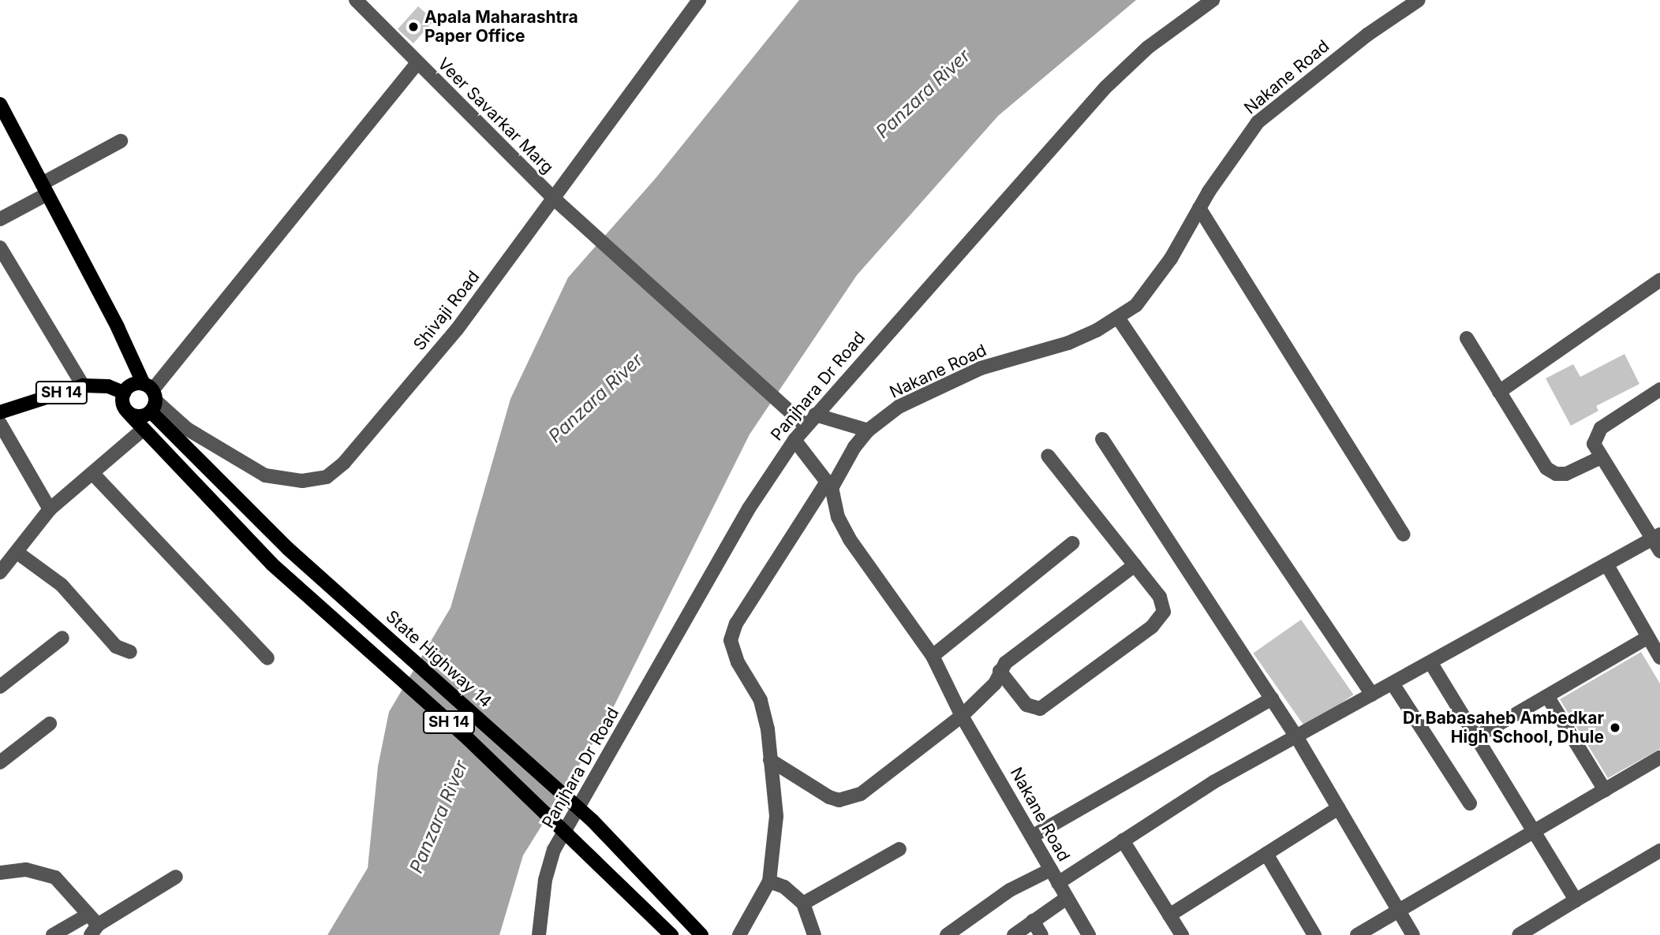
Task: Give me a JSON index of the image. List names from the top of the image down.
{
  "streets": {
    "main road": ["SH 14", "State Highway 14"],
    "street": [
      "Nakane Road",
      "Veer Savarkar Marg",
      "Shivaji Road",
      "Panjhara Dr Road"
    ]
  },
  "crossings": [
    ["Veer Savarkar Marg", "Shivaji Road"],
    ["Veer Savarkar Marg", "Panjhara Dr Road"],
    ["Shivaji Road", "State Highway 14"]
  ],
  "water": ["Panzara River"],
  "places": ["Apala Maharashtra Paper Office", "Dr Babasaheb Ambedkar High School, Dhule"]
}
